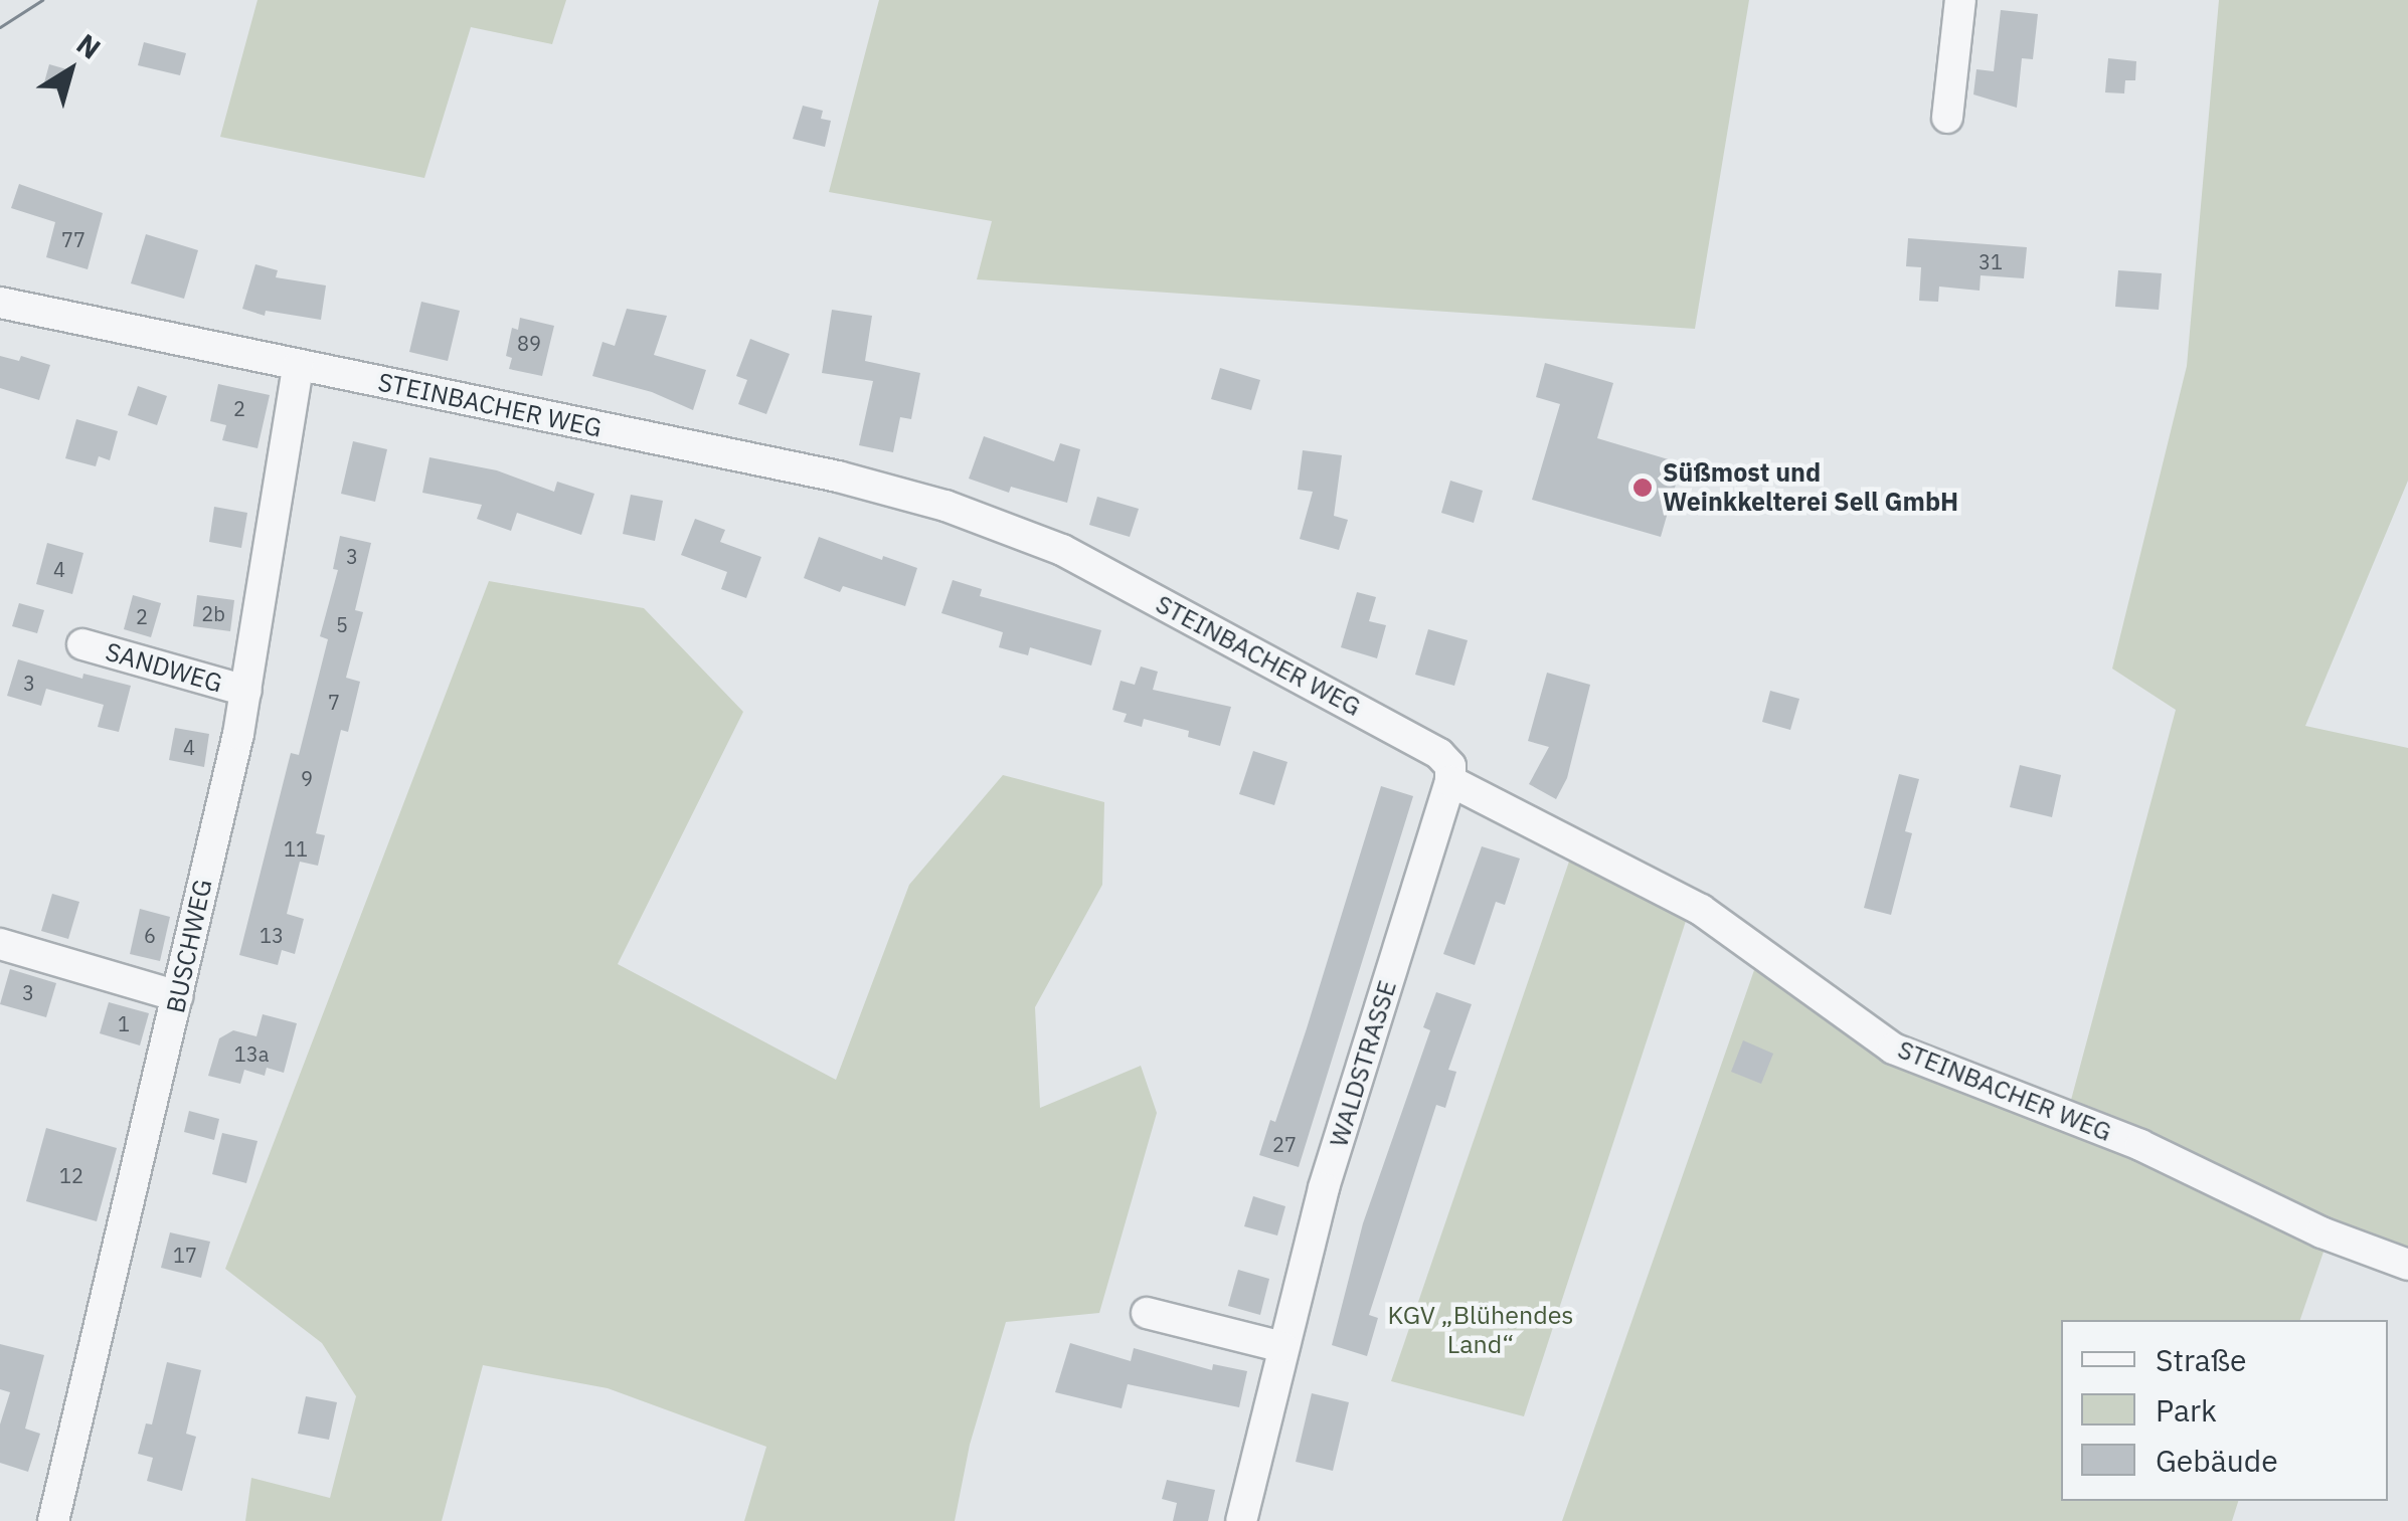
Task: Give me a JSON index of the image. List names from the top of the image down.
{
  "streets": {
    "street": [
      "STEINBACHER WEG",
      "SANDWEG",
      "BUSCHWEG",
      "WALDSTRASSE"
    ]
  },
  "crossings": [
    ["STEINBACHER WEG", "BUSCHWEG"],
    ["STEINBACHER WEG", "WALDSTRASSE"],
    ["SANDWEG", "BUSCHWEG"]
  ],
  "parks": ["KGV „Blühendes Land“"],
  "places": ["Süßmost und Weinkkelterei Sell GmbH"],
  "house_numbers": [
    "77",
    "31",
    "89",
    "2",
    "3",
    "4",
    "2b",
    "2",
    "5",
    "3",
    "7",
    "4",
    "9",
    "11",
    "6",
    "13",
    "3",
    "1",
    "13a",
    "27",
    "12",
    "17"
  ],
  "legend": ["Straße", "Park", "Gebäude"],
  "north": "top right"
}
